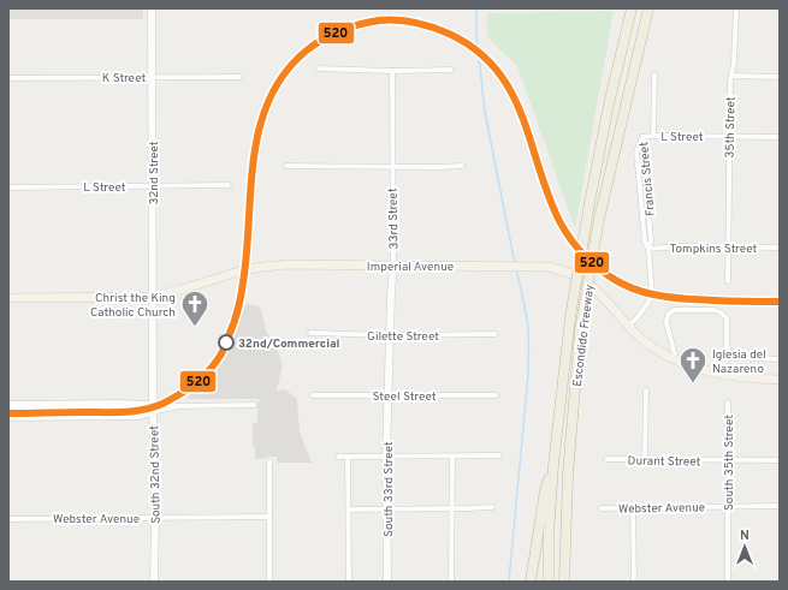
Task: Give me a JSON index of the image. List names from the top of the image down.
{
  "streets": {
    "highway": ["Escondido Freeway"],
    "main road": [
      "32nd Street",
      "33rd Street",
      "Imperial Avenue",
      "South 32nd Street",
      "South 33rd Street"
    ],
    "street": [
      "K Street",
      "35th Street",
      "L Street",
      "Francis Street",
      "Tompkins Street",
      "Gilette Street",
      "Steel Street",
      "Durant Street",
      "South 35th Street",
      "Webster Avenue"
    ]
  },
  "crossings": [
    ["K Street", "32nd Street"],
    ["35th Street", "L Street"],
    ["35th Street", "Tompkins Street"],
    ["L Street", "32nd Street"],
    ["L Street", "Francis Street"],
    ["32nd Street", "Imperial Avenue"],
    ["32nd Street", "South 32nd Street"],
    ["Francis Street", "Tompkins Street"],
    ["Francis Street", "Imperial Avenue"],
    ["33rd Street", "Imperial Avenue"],
    ["33rd Street", "Gilette Street"],
    ["33rd Street", "Steel Street"],
    ["33rd Street", "South 33rd Street"],
    ["Steel Street", "South 33rd Street"],
    ["Durant Street", "South 35th Street"],
    ["South 35th Street", "Webster Avenue"],
    ["South 32nd Street", "Webster Avenue"]
  ],
  "places": {
    "church": ["Christ the King Catholic Church", "Iglesia del Nazareno"],
    "other": ["32nd/Commercial"]
  },
  "lines": ["transit line 520"],
  "north": "top"
}
